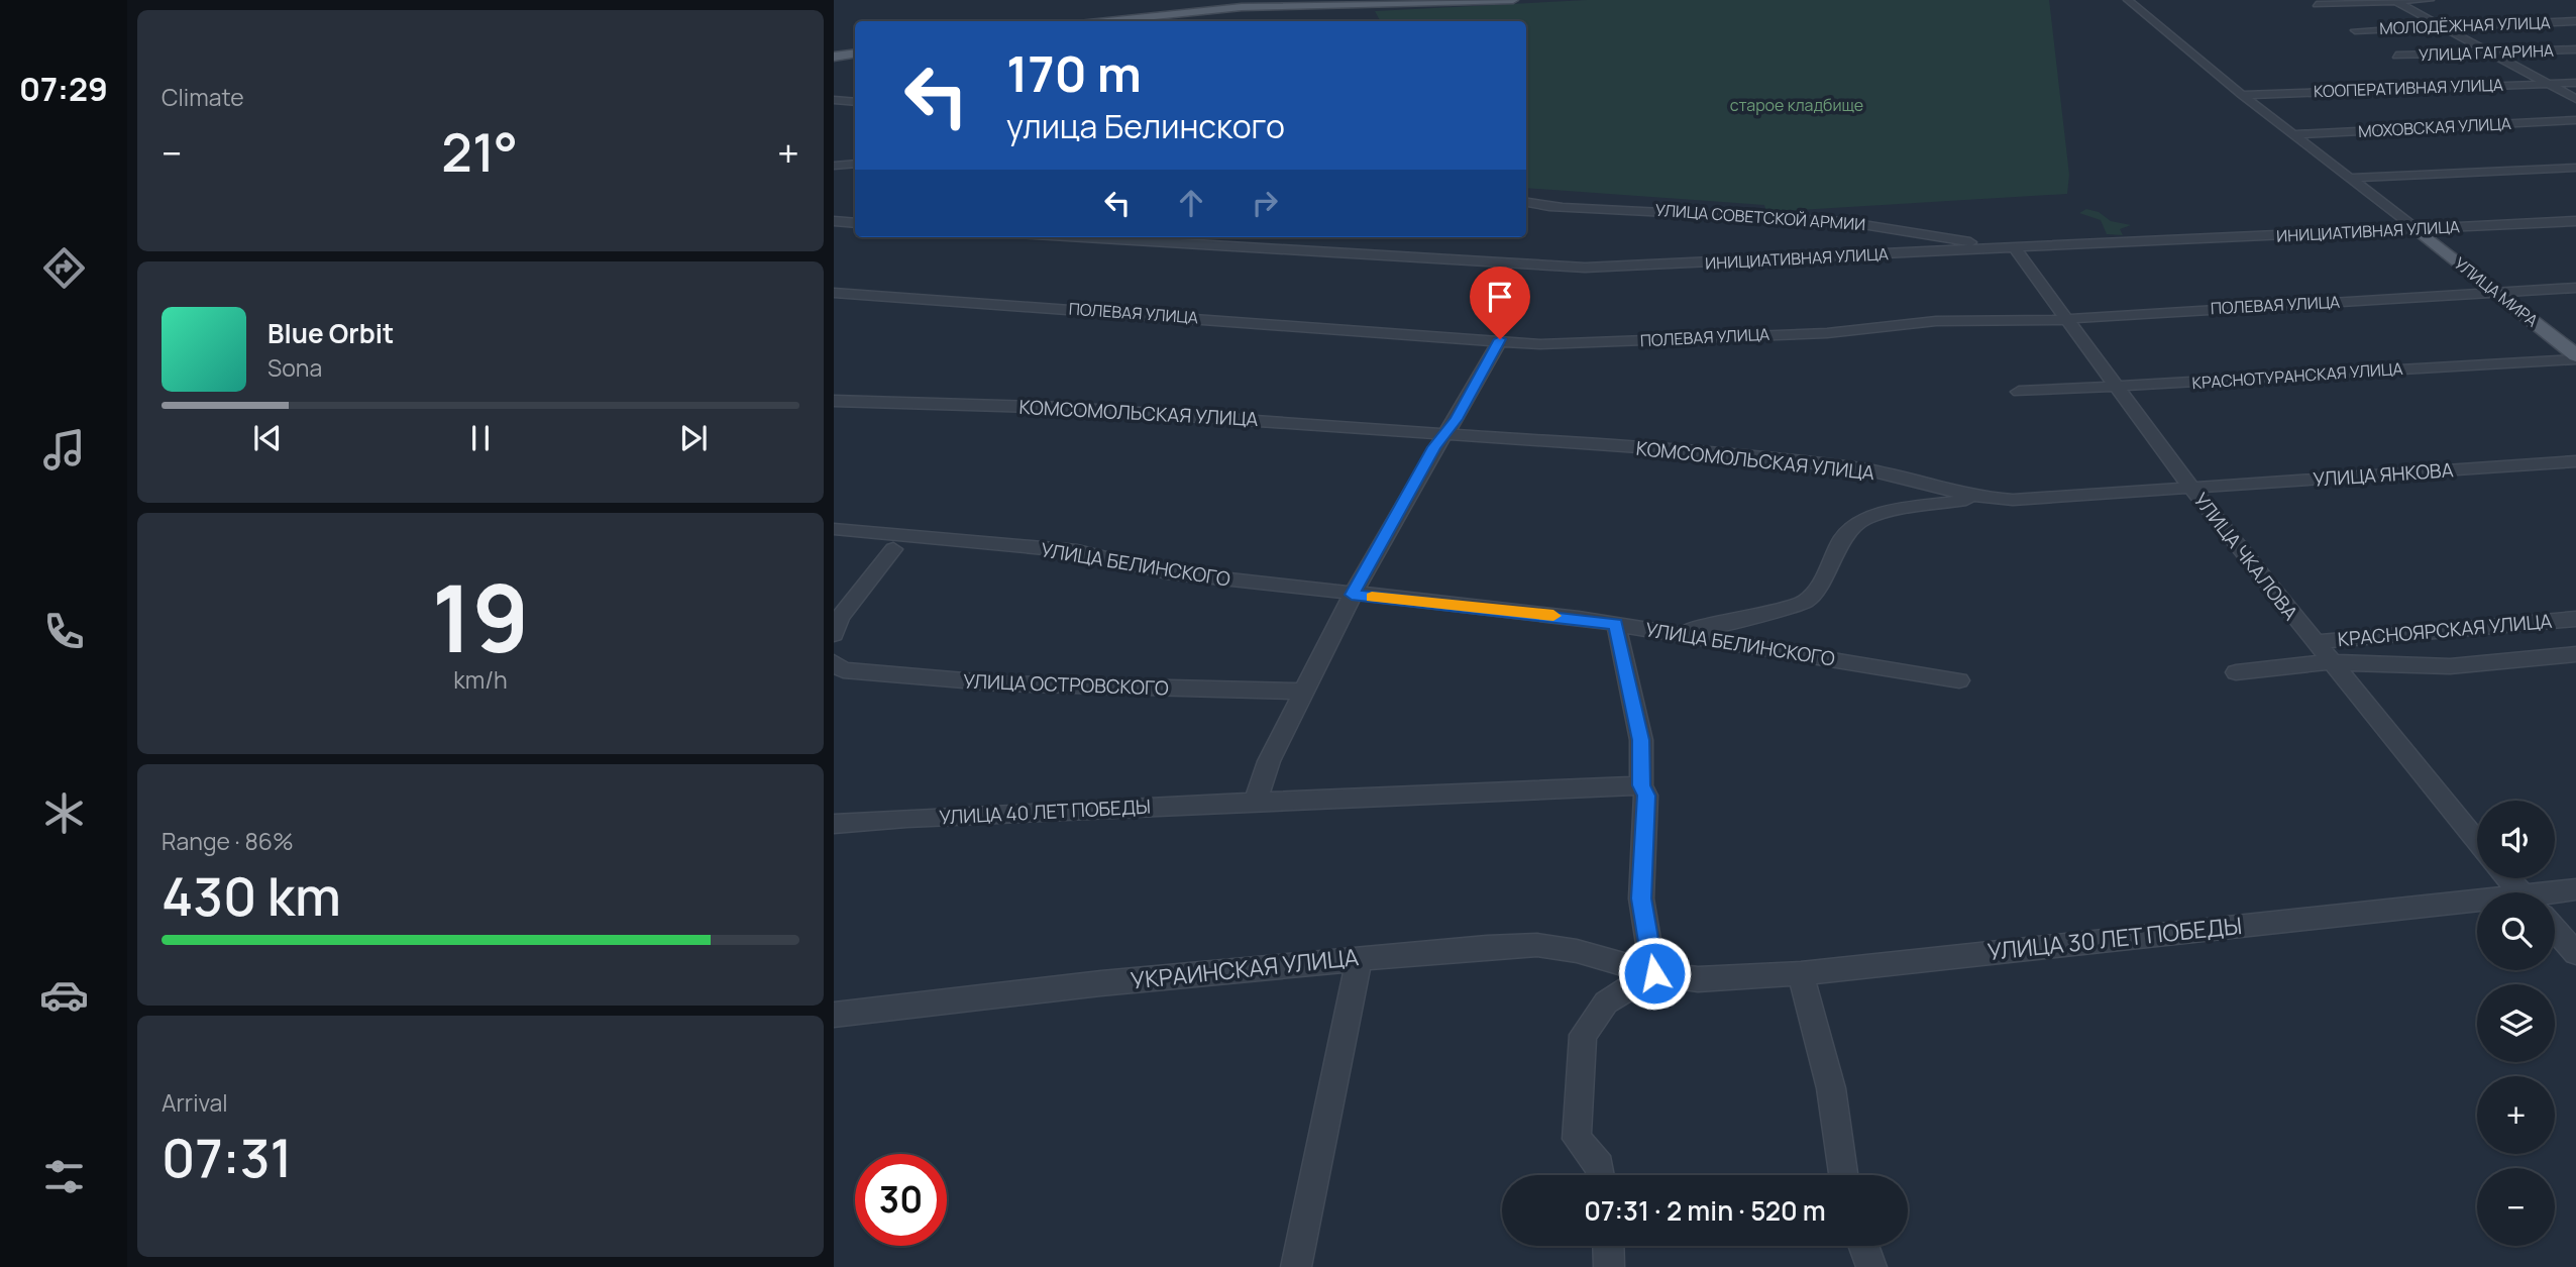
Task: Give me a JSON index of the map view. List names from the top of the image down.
{
  "streets": {
    "main road": ["УЛИЦА МИРА"],
    "street": [
      "МОЛОДЁЖНАЯ УЛИЦА",
      "УЛИЦА ГАГАРИНА",
      "КООПЕРАТИВНАЯ УЛИЦА",
      "МОХОВСКАЯ УЛИЦА",
      "УЛИЦА СОВЕТСКОЙ АРМИИ",
      "ИНИЦИАТИВНАЯ УЛИЦА",
      "ПОЛЕВАЯ УЛИЦА",
      "КРАСНОТУРАНСКАЯ УЛИЦА",
      "КОМСОМОЛЬСКАЯ УЛИЦА",
      "УЛИЦА ЯНКОВА",
      "УЛИЦА ЧКАЛОВА",
      "УЛИЦА БЕЛИНСКОГО",
      "КРАСНОЯРСКАЯ УЛИЦА",
      "УЛИЦА ОСТРОВСКОГО",
      "УЛИЦА 40 ЛЕТ ПОБЕДЫ",
      "УЛИЦА 30 ЛЕТ ПОБЕДЫ",
      "УКРАИНСКАЯ УЛИЦА"
    ]
  },
  "crossings": [
    ["УЛИЦА СОВЕТСКОЙ АРМИИ", "ИНИЦИАТИВНАЯ УЛИЦА"],
    ["УЛИЦА СОВЕТСКОЙ АРМИИ", "УЛИЦА ЧКАЛОВА"],
    ["ИНИЦИАТИВНАЯ УЛИЦА", "УЛИЦА МИРА"],
    ["ИНИЦИАТИВНАЯ УЛИЦА", "УЛИЦА ЧКАЛОВА"],
    ["УЛИЦА МИРА", "ПОЛЕВАЯ УЛИЦА"],
    ["УЛИЦА МИРА", "КРАСНОТУРАНСКАЯ УЛИЦА"],
    ["ПОЛЕВАЯ УЛИЦА", "УЛИЦА ЧКАЛОВА"],
    ["КРАСНОТУРАНСКАЯ УЛИЦА", "УЛИЦА ЧКАЛОВА"],
    ["КОМСОМОЛЬСКАЯ УЛИЦА", "УЛИЦА ЯНКОВА"],
    ["КОМСОМОЛЬСКАЯ УЛИЦА", "УЛИЦА ЧКАЛОВА"],
    ["УЛИЦА ЯНКОВА", "УЛИЦА ЧКАЛОВА"],
    ["УЛИЦА ЧКАЛОВА", "КРАСНОЯРСКАЯ УЛИЦА"],
    ["УЛИЦА 30 ЛЕТ ПОБЕДЫ", "УКРАИНСКАЯ УЛИЦА"]
  ],
  "parks": ["старое кладбище"],
  "page": {
    "tabs": "07:29",
    "tile": [
      "Climate",
      ["19", "km/h"],
      ["Range · 86%", "430 km"],
      ["Arrival", "07:31"]
    ],
    "turn": ["170 m", "улица Белинского"],
    "heat": ["−", "21°", "+"],
    "song": ["Blue Orbit", "Sona"],
    "map_buttons": ["+", "−"],
    "limit": "30",
    "trip": "07:31 · 2 min · 520 m"
  }
}
